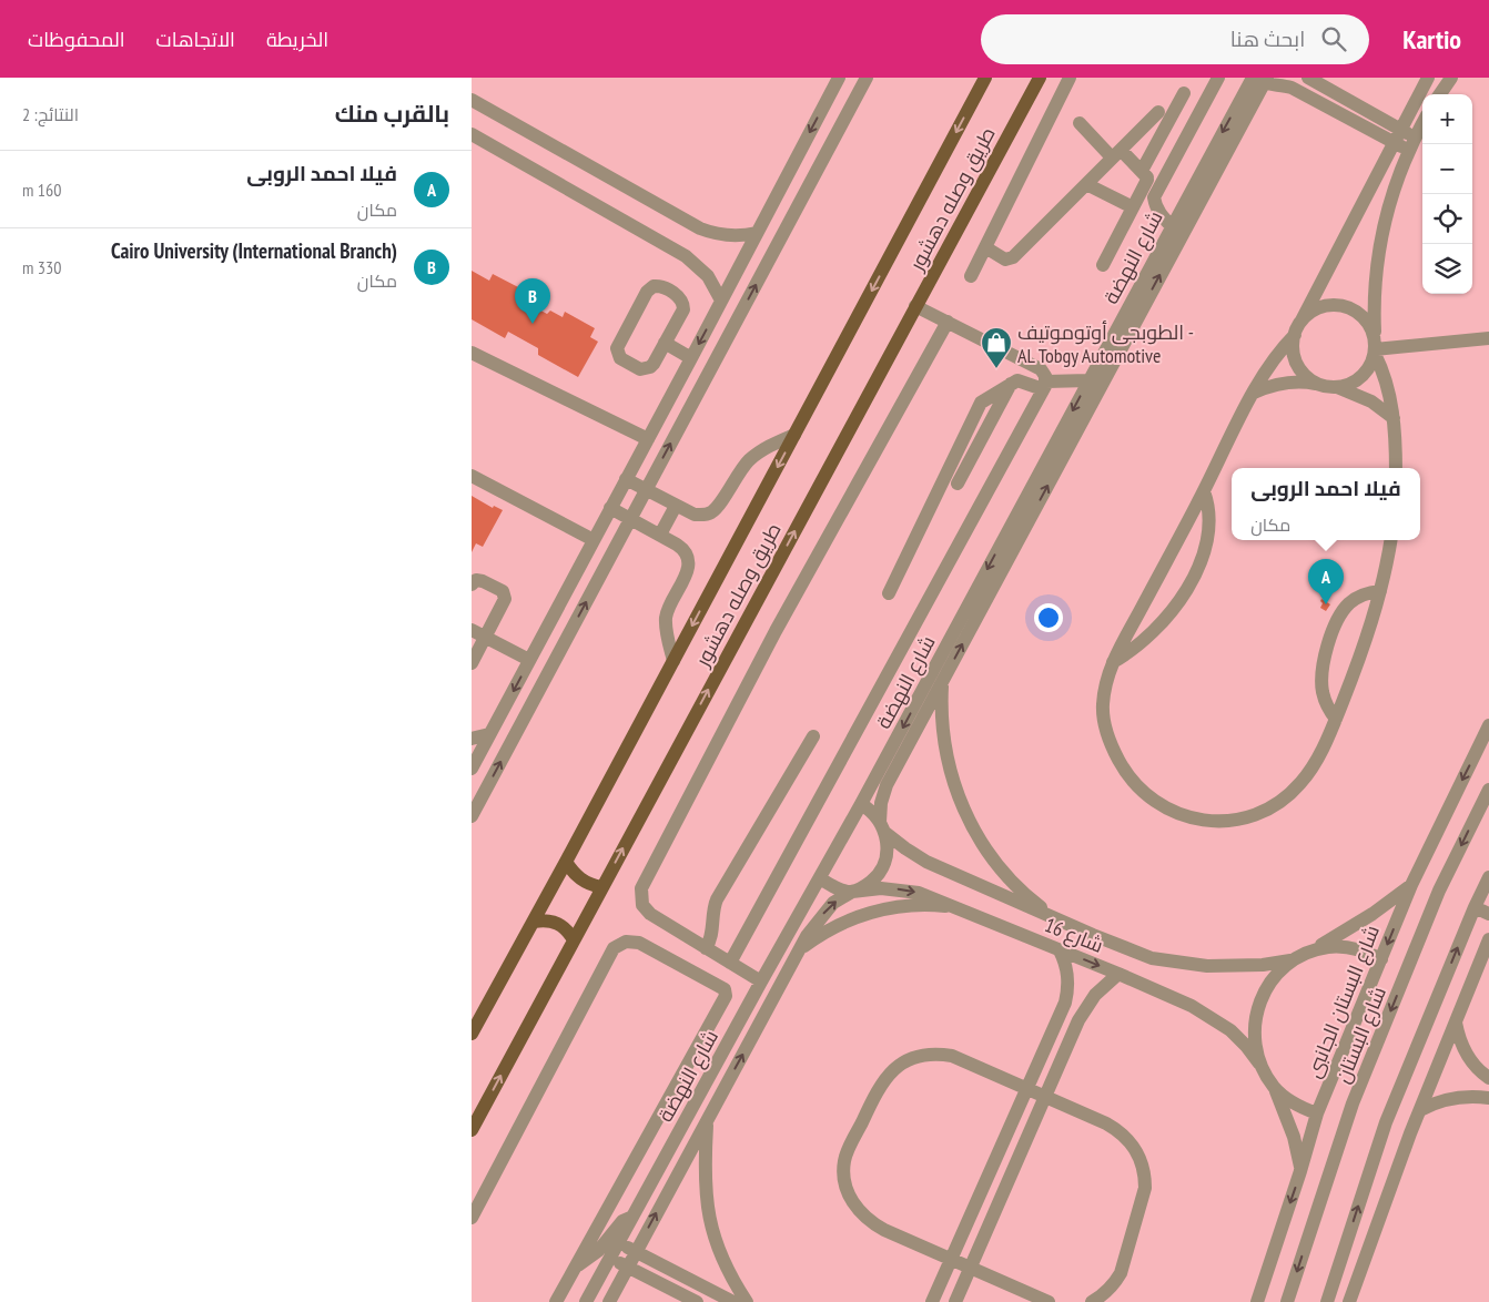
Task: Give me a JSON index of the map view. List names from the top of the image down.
{
  "streets": {
    "main road": ["طريق وصله دهشور"],
    "street": [
      "شارع النهضة",
      "شارع 16",
      "شارع البستان الجانبى",
      "شارع البستان"
    ]
  },
  "crossings": [
    ["شارع النهضة", "شارع 16"]
  ],
  "places": {
    "shop": ["الطوبجى أوتوموتيف - AL Tobgy Automotive"]
  },
  "page": {
    "header": "Kartio",
    "search": "ابحث هنا",
    "nav": ["الخريطة", "الاتجاهات", "المحفوظات"],
    "heading": ["بالقرب منك", "النتائج: 2"],
    "map_buttons": ["+", "−"],
    "list": [
      {
        "mark": "A",
        "name": "فيلا احمد الروبى",
        "note": "مكان",
        "value": "160 m"
      },
      {
        "mark": "B",
        "name": "Cairo University (International Branch)",
        "note": "مكان",
        "value": "330 m"
      }
    ],
    "pins": ["B", "A"],
    "popup": ["فيلا احمد الروبى", "مكان"]
  }
}
